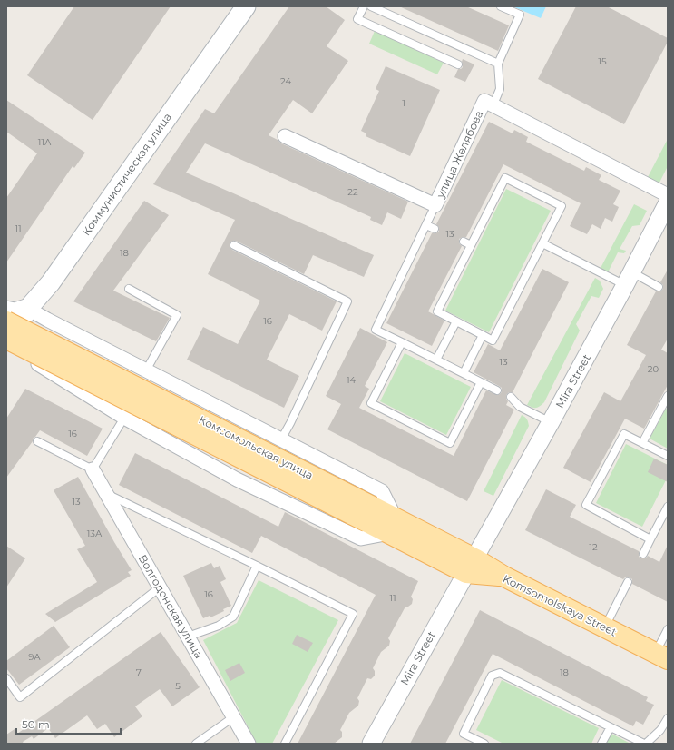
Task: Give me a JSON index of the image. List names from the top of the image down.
{
  "streets": {
    "main road": ["Коммунистическая улица", "Комсомольская улица", "Komsomolskaya Street"],
    "street": ["улица Желябова", "Mira Street", "Волгодонская улица"]
  },
  "crossings": [
    ["Коммунистическая улица", "Комсомольская улица"],
    ["Mira Street", "Komsomolskaya Street"],
    ["Комсомольская улица", "Komsomolskaya Street"]
  ],
  "house_numbers": [
    "15",
    "24",
    "1",
    "11А",
    "22",
    "11",
    "13",
    "18",
    "16",
    "13",
    "20",
    "14",
    "16",
    "13",
    "13А",
    "12",
    "16",
    "11",
    "9А",
    "7",
    "18",
    "5"
  ],
  "scale_bar": "50 m"
}
